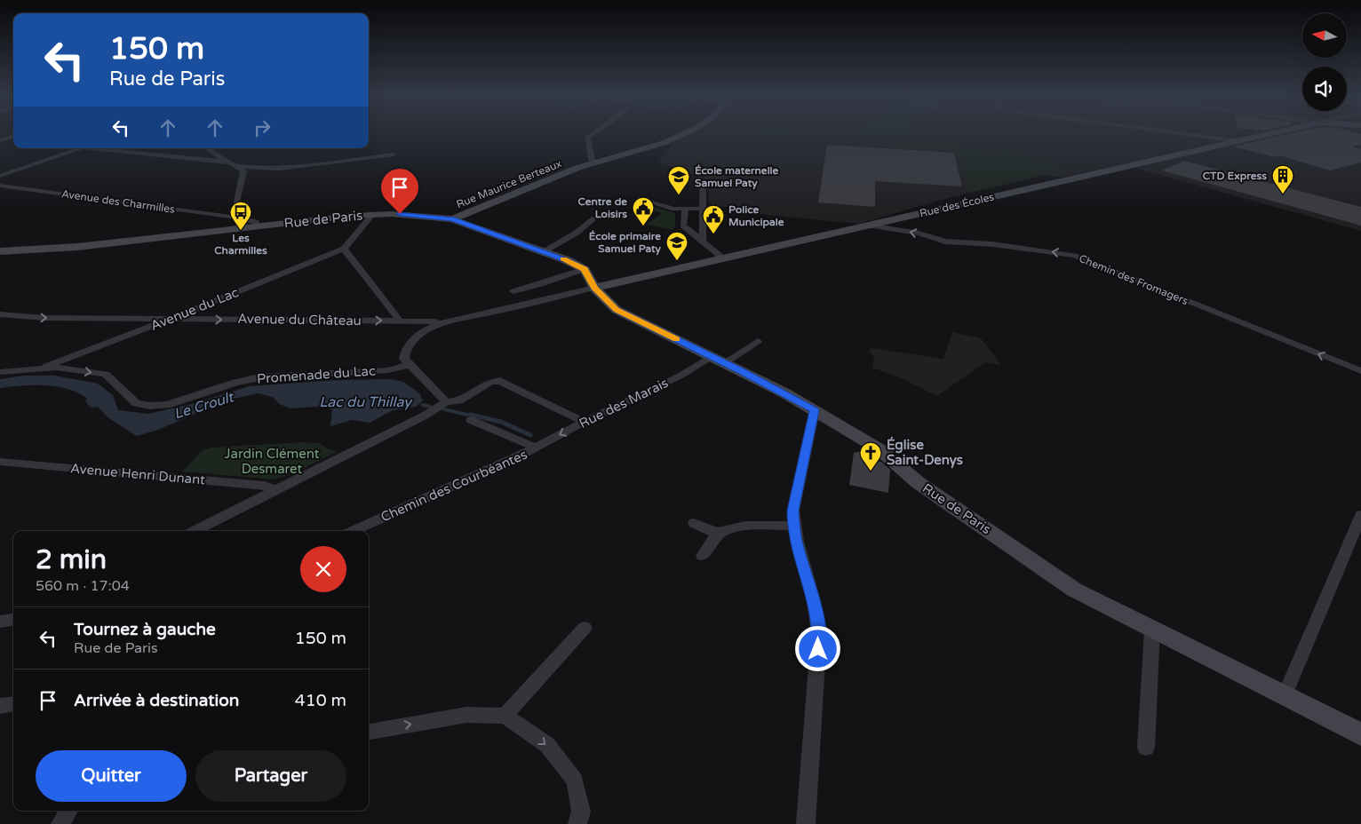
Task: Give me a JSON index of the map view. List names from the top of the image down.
{
  "streets": {
    "street": [
      "Rue Maurice Berteaux",
      "Avenue des Charmilles",
      "Rue des Écoles",
      "Rue de Paris",
      "Chemin des Fromagers",
      "Avenue du Lac",
      "Avenue du Château",
      "Promenade du Lac",
      "Rue des Marais",
      "Avenue Henri Dunant",
      "Chemin des Courbéantes"
    ]
  },
  "crossings": [
    ["Rue Maurice Berteaux", "Rue de Paris"],
    ["Avenue des Charmilles", "Rue de Paris"],
    ["Rue des Écoles", "Rue de Paris"],
    ["Rue des Écoles", "Chemin des Fromagers"],
    ["Rue des Écoles", "Avenue du Château"],
    ["Rue de Paris", "Avenue du Château"],
    ["Rue de Paris", "Rue des Marais"],
    ["Avenue du Lac", "Avenue du Château"],
    ["Avenue du Lac", "Promenade du Lac"],
    ["Rue des Marais", "Chemin des Courbéantes"]
  ],
  "one_way": [
    "Chemin des Fromagers",
    "Avenue du Château",
    "Promenade du Lac",
    "Rue des Marais"
  ],
  "water": ["Lac du Thillay", "Le Croult"],
  "parks": ["Jardin Clément Desmaret"],
  "places": {
    "building": ["CTD Express"],
    "school or university": ["École maternelle Samuel Paty", "École primaire Samuel Paty"],
    "public building": ["Centre de Loisirs", "Police Municipale"],
    "bus stop": ["Les Charmilles"],
    "church": ["Église Saint-Denys"]
  },
  "north": "left",
  "page": {
    "turn": ["150 m", "Rue de Paris"],
    "heading": ["2 min", "560 m · 17:04"],
    "list": [
      {
        "name": "Tournez à gauche",
        "note": "Rue de Paris",
        "value": "150 m"
      },
      {
        "name": "Arrivée à destination",
        "value": "410 m"
      }
    ],
    "buttons": ["Quitter", "Partager"]
  }
}
